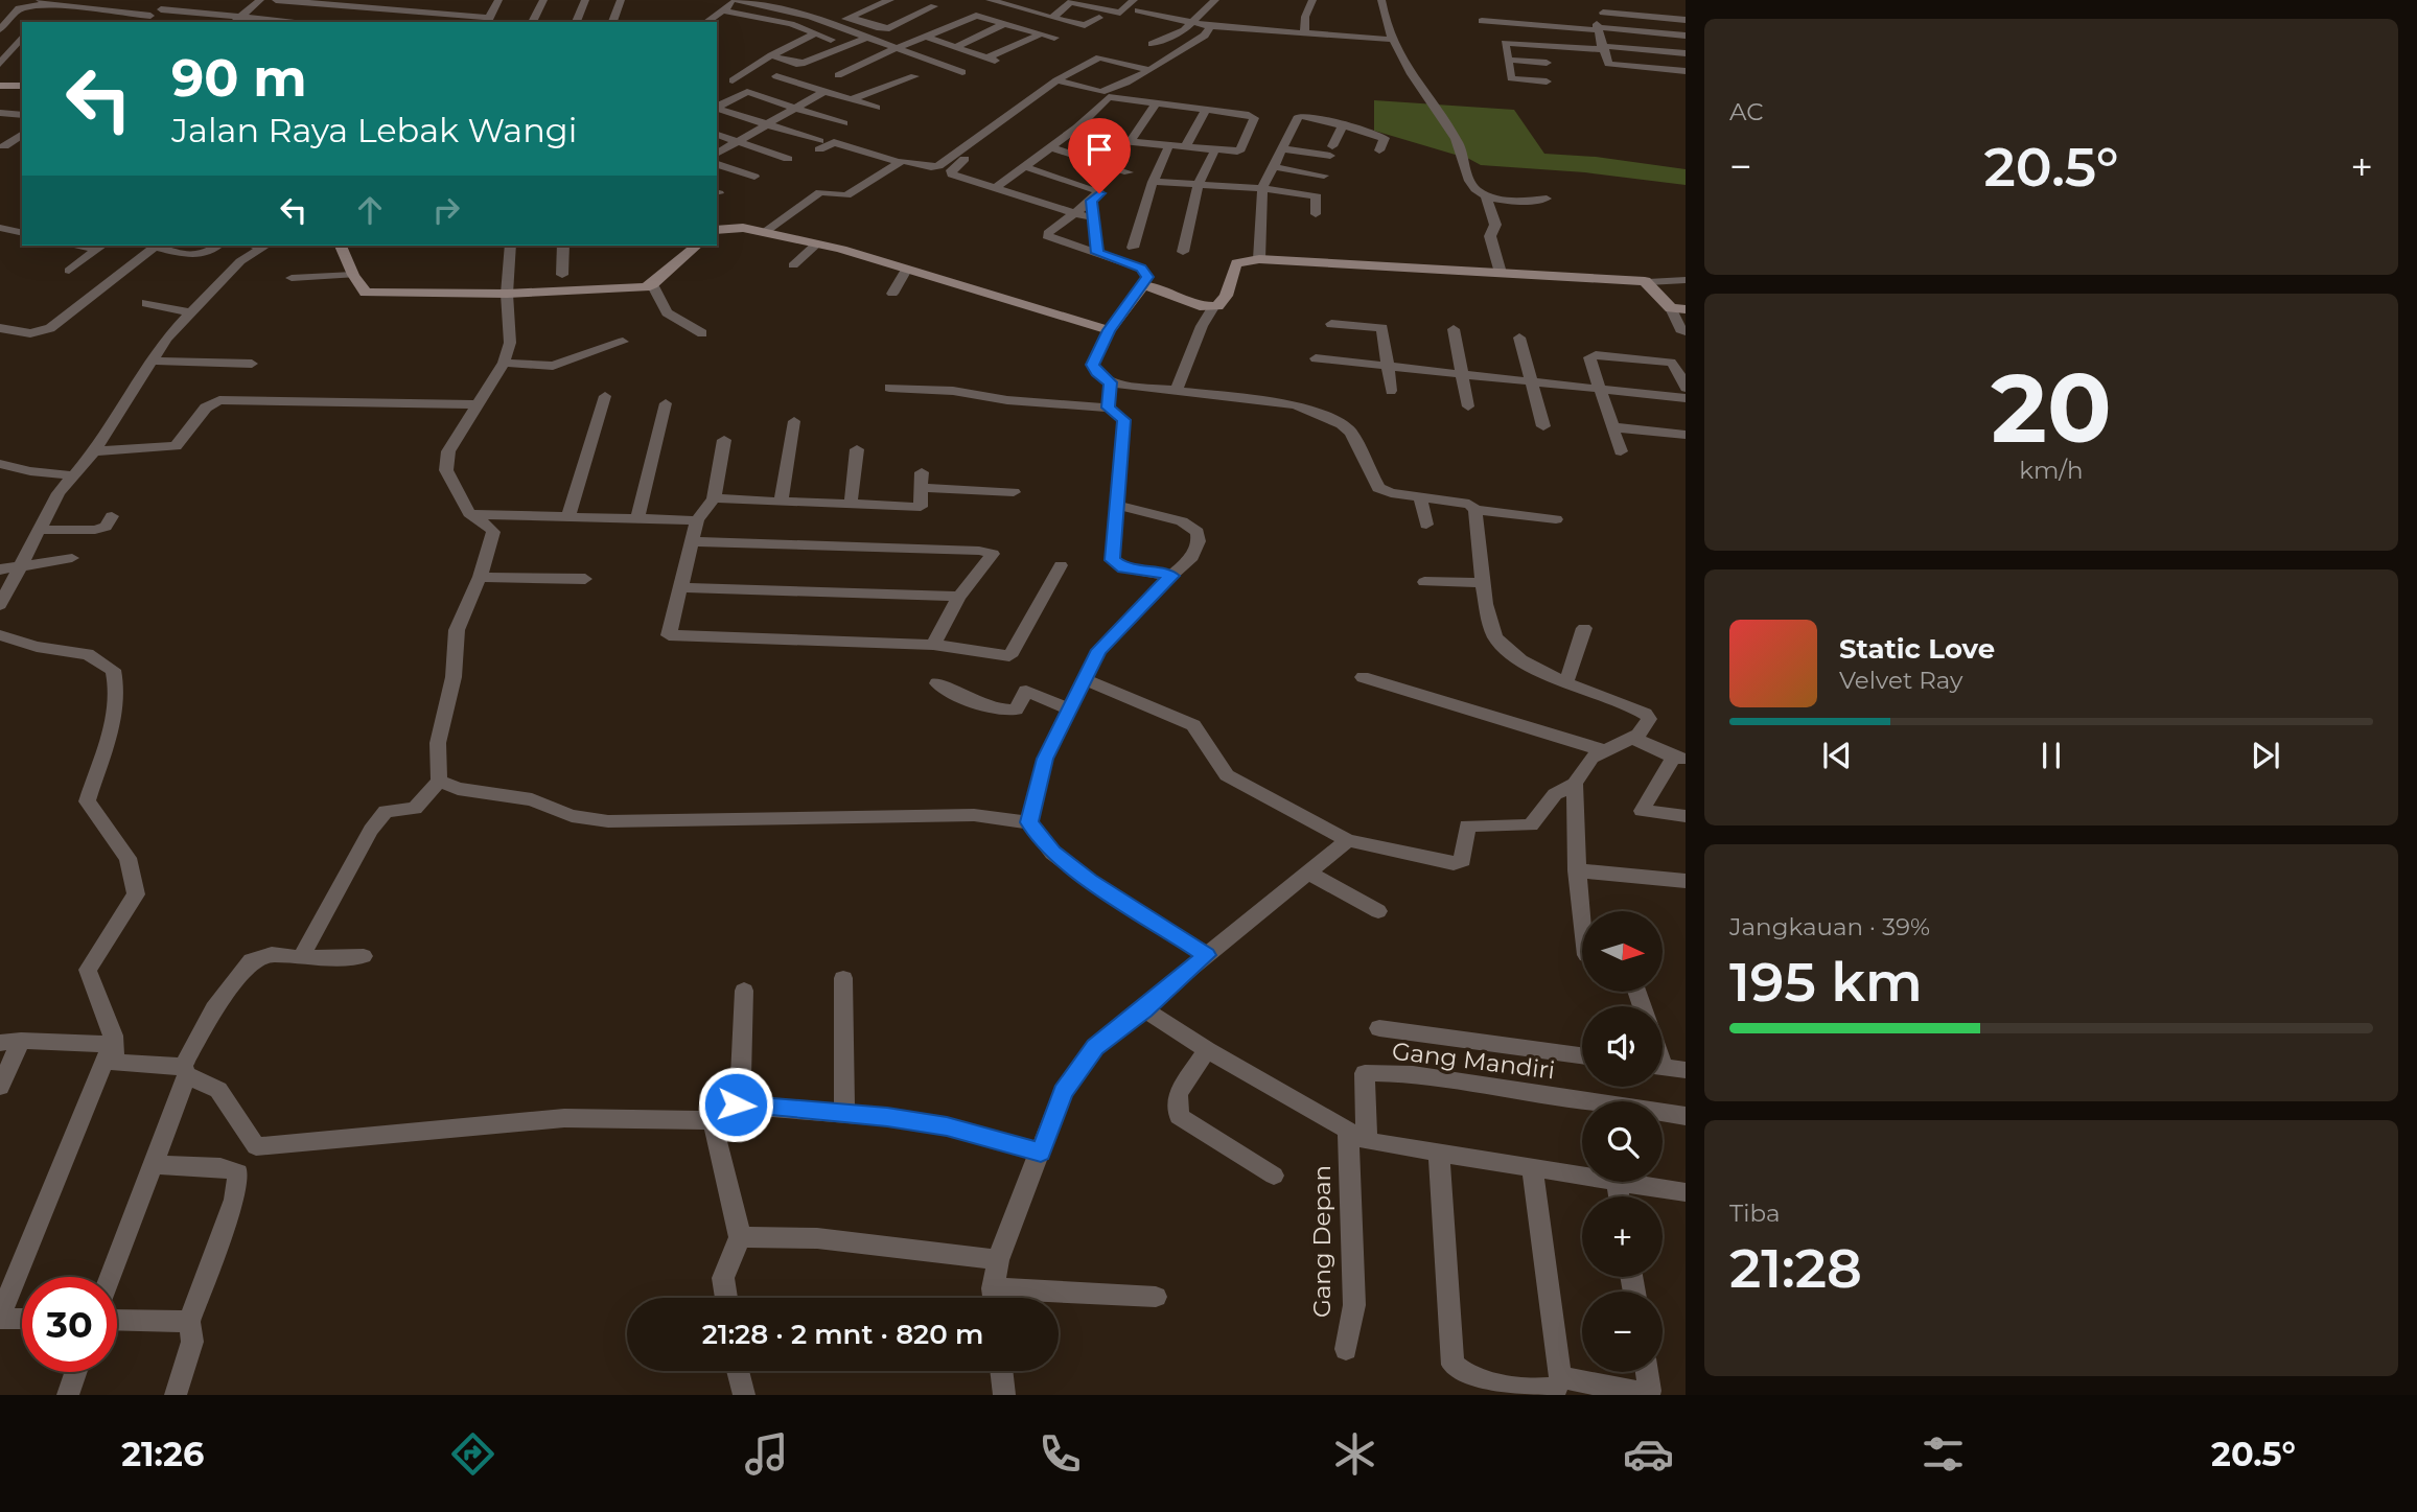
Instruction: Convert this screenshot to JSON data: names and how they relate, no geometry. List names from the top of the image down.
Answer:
{
  "streets": {
    "street": ["Gang Mandiri", "Gang Depan"]
  },
  "crossings": [
    ["Gang Mandiri", "Gang Depan"]
  ],
  "north": "right",
  "page": {
    "tile": [
      "AC",
      ["20", "km/h"],
      ["Jangkauan · 39%", "195 km"],
      ["Tiba", "21:28"]
    ],
    "turn": ["90 m", "Jalan Raya Lebak Wangi"],
    "heat": ["−", "20.5°", "+"],
    "song": ["Static Love", "Velvet Ray"],
    "map_buttons": ["+", "−"],
    "limit": "30",
    "trip": "21:28 · 2 mnt · 820 m",
    "tabs": ["21:26", "20.5°"]
  }
}
